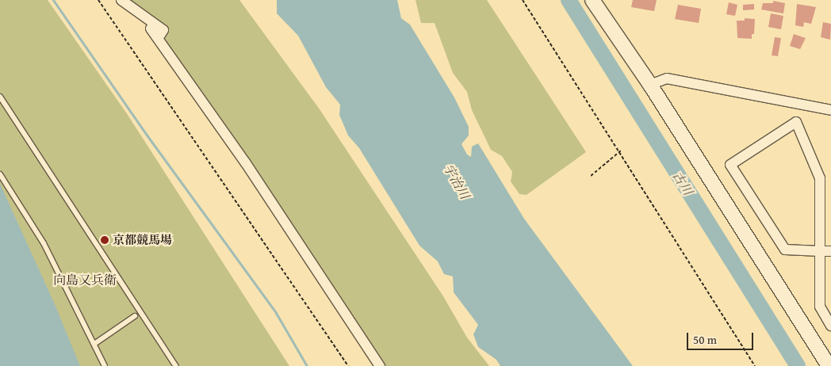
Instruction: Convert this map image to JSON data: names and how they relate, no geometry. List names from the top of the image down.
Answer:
{
  "districts": ["向島又兵衛"],
  "water": ["宇治川", "古川"],
  "places": ["京都競馬場"],
  "scale_bar": "50 m"
}
